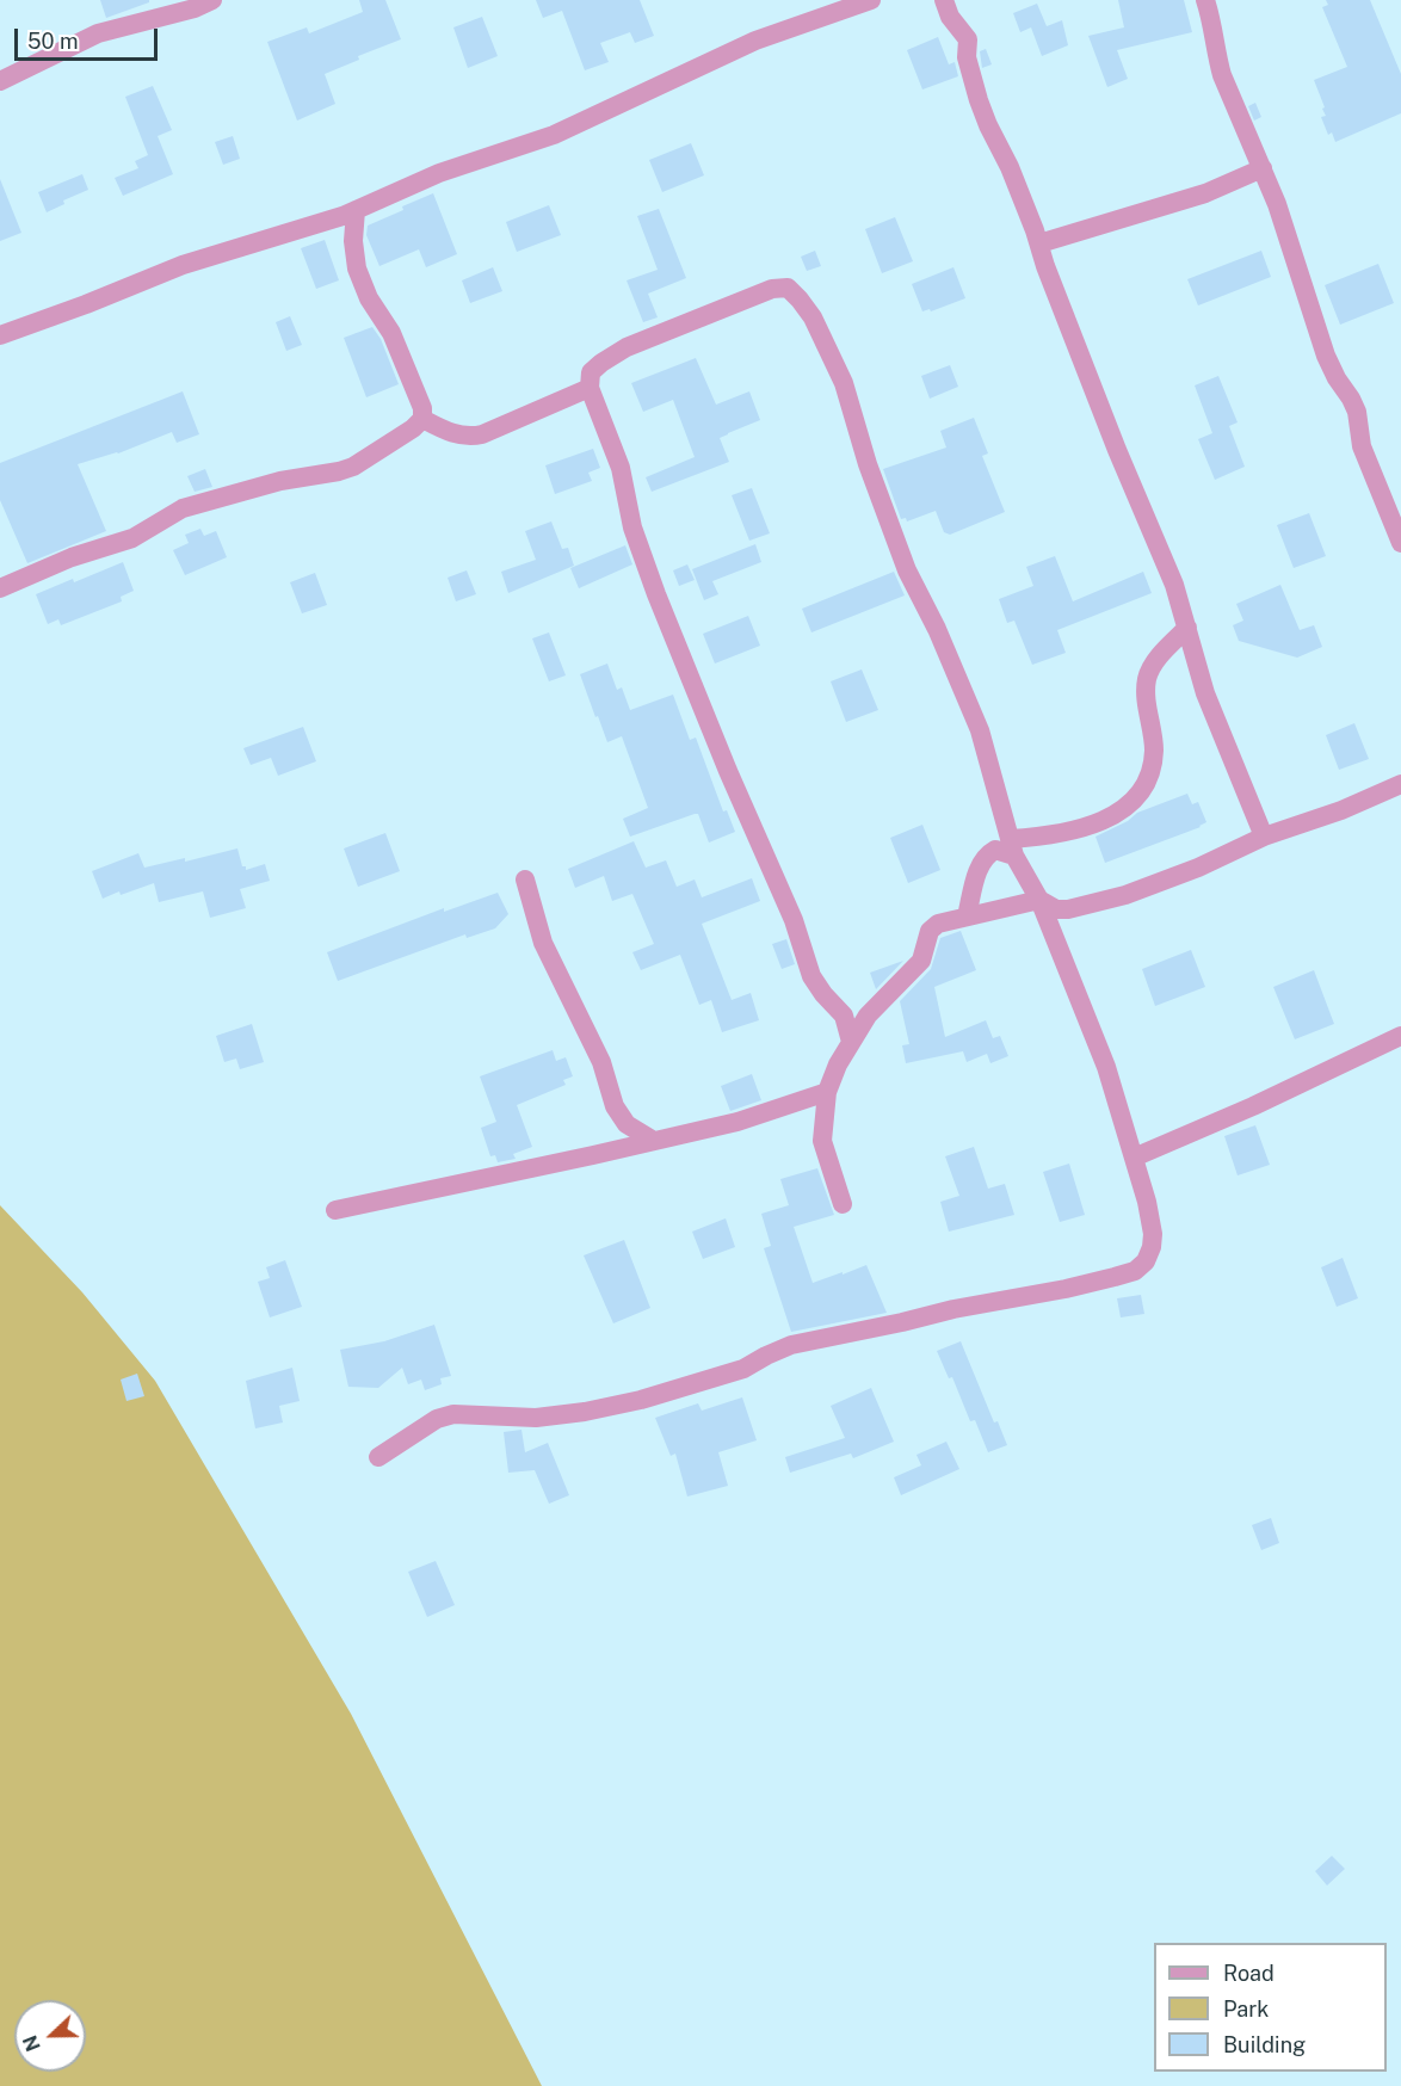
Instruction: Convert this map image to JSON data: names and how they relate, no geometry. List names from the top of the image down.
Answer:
{
  "legend": ["Road", "Park", "Building"],
  "scale_bar": "50 m",
  "north": "left"
}
